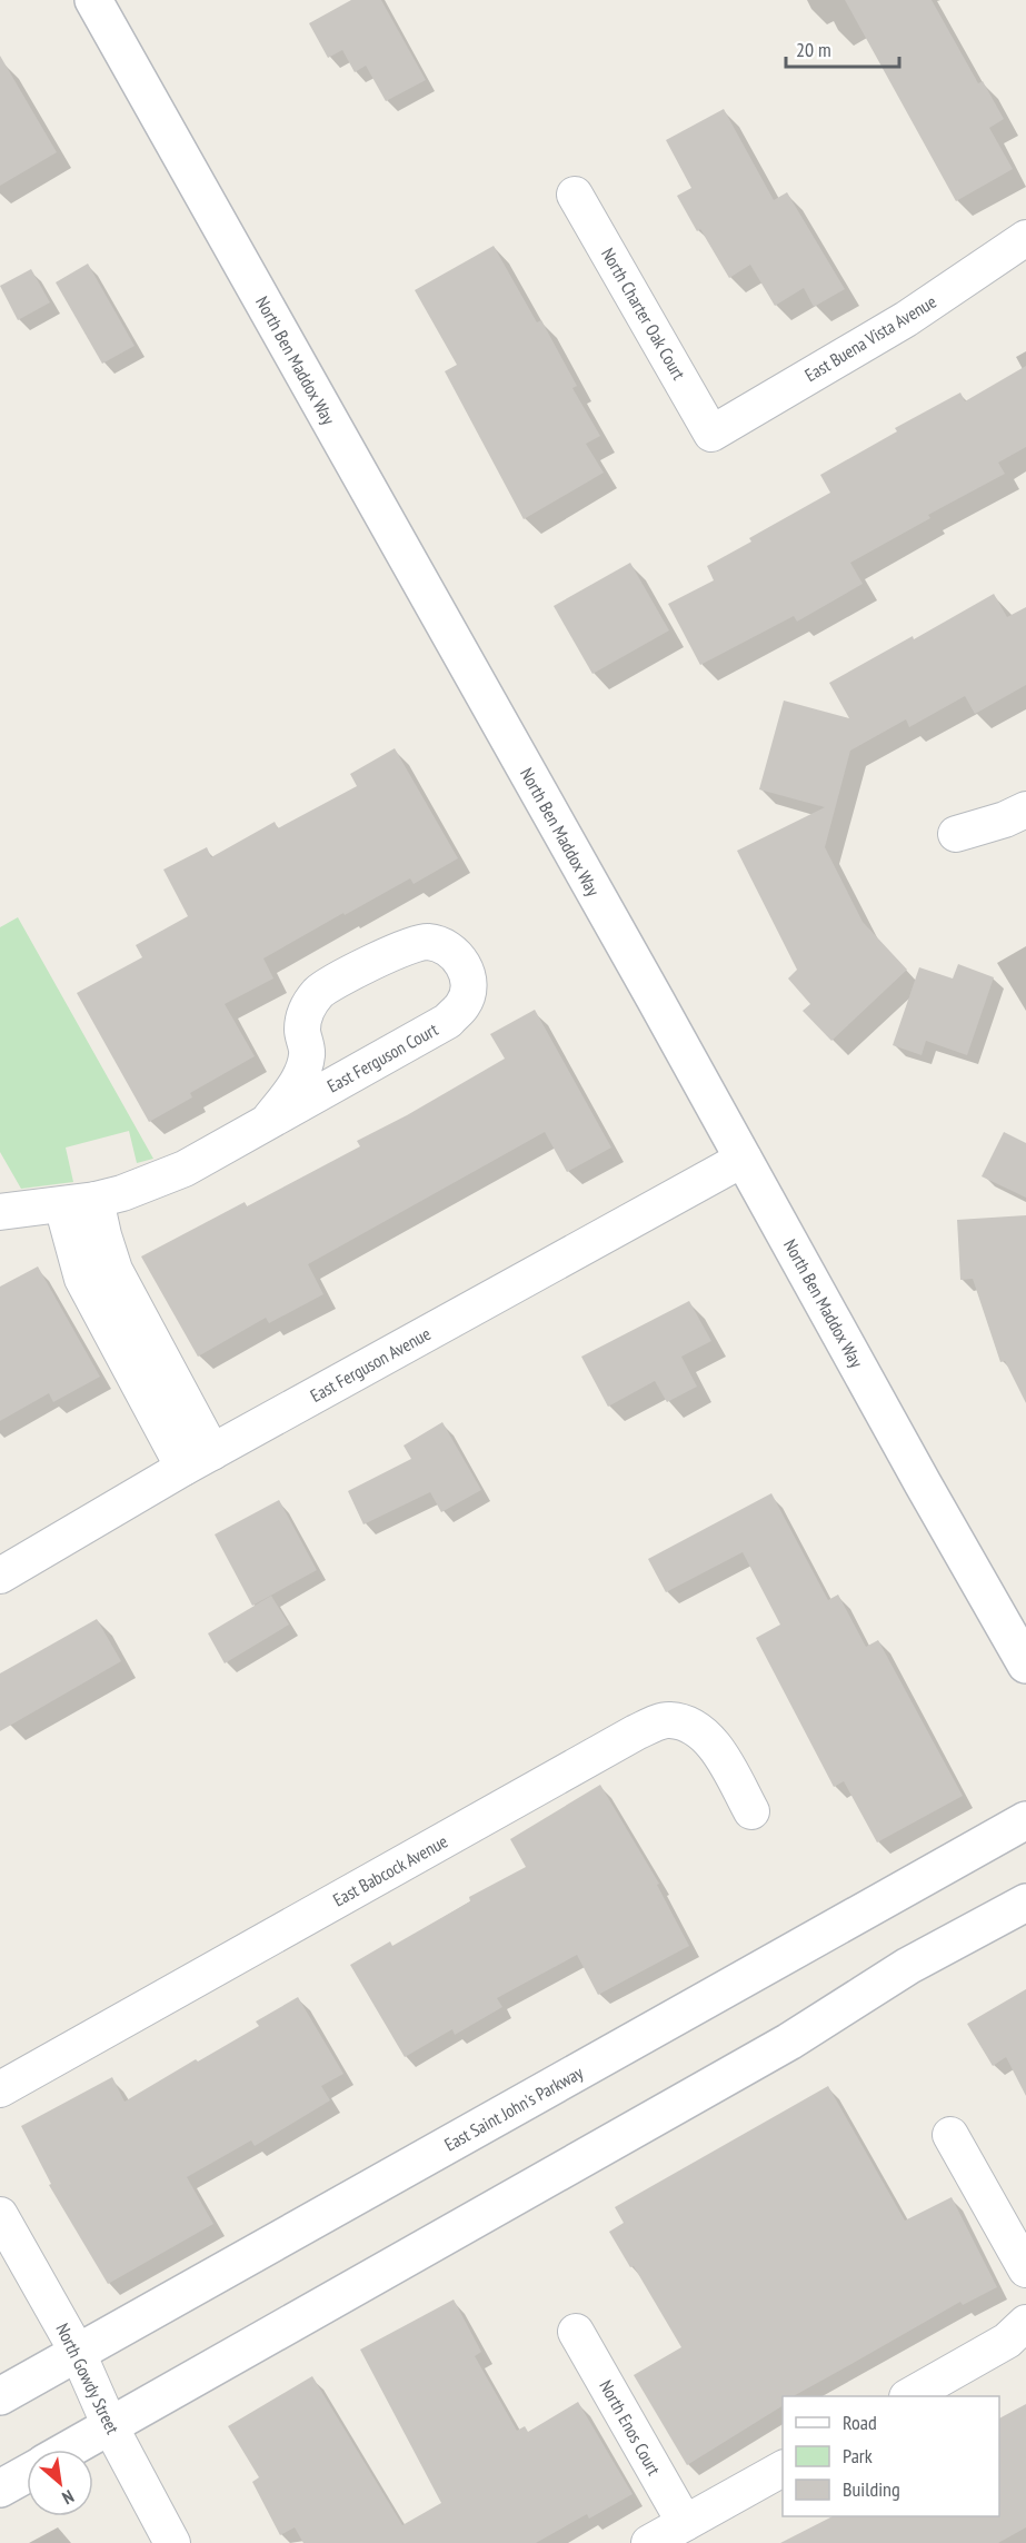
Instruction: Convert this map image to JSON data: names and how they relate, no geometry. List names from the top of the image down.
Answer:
{
  "streets": {
    "main road": ["North Ben Maddox Way", "East Saint John's Parkway"],
    "street": [
      "North Charter Oak Court",
      "East Buena Vista Avenue",
      "East Ferguson Court",
      "East Ferguson Avenue",
      "East Babcock Avenue",
      "North Gowdy Street",
      "North Enos Court"
    ]
  },
  "crossings": [
    ["North Charter Oak Court", "East Buena Vista Avenue"],
    ["North Ben Maddox Way", "East Ferguson Avenue"],
    ["East Saint John's Parkway", "North Gowdy Street"]
  ],
  "legend": ["Road", "Park", "Building"],
  "scale_bar": "20 m",
  "north": "bottom right"
}
